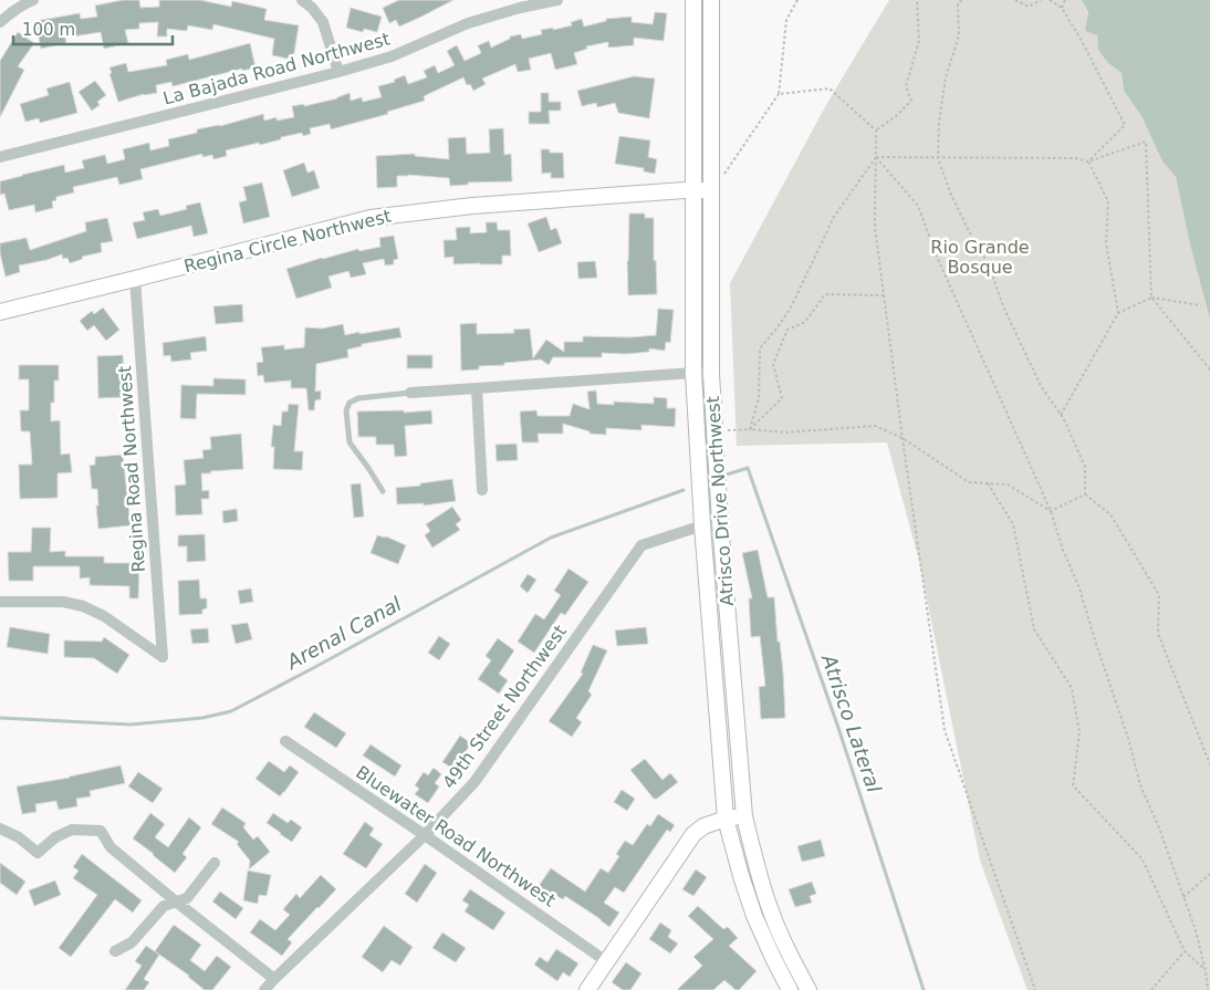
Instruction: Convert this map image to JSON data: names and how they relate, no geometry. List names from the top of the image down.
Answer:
{
  "streets": {
    "main road": ["Regina Circle Northwest", "Atrisco Drive Northwest"],
    "street": [
      "La Bajada Road Northwest",
      "Regina Road Northwest",
      "49th Street Northwest",
      "Bluewater Road Northwest"
    ]
  },
  "crossings": [
    ["Regina Circle Northwest", "Regina Road Northwest"],
    ["Regina Circle Northwest", "Atrisco Drive Northwest"],
    ["Atrisco Drive Northwest", "49th Street Northwest"],
    ["49th Street Northwest", "Bluewater Road Northwest"]
  ],
  "water": ["Arenal Canal", "Atrisco Lateral"],
  "parks": ["Rio Grande Bosque"],
  "scale_bar": "100 m"
}
